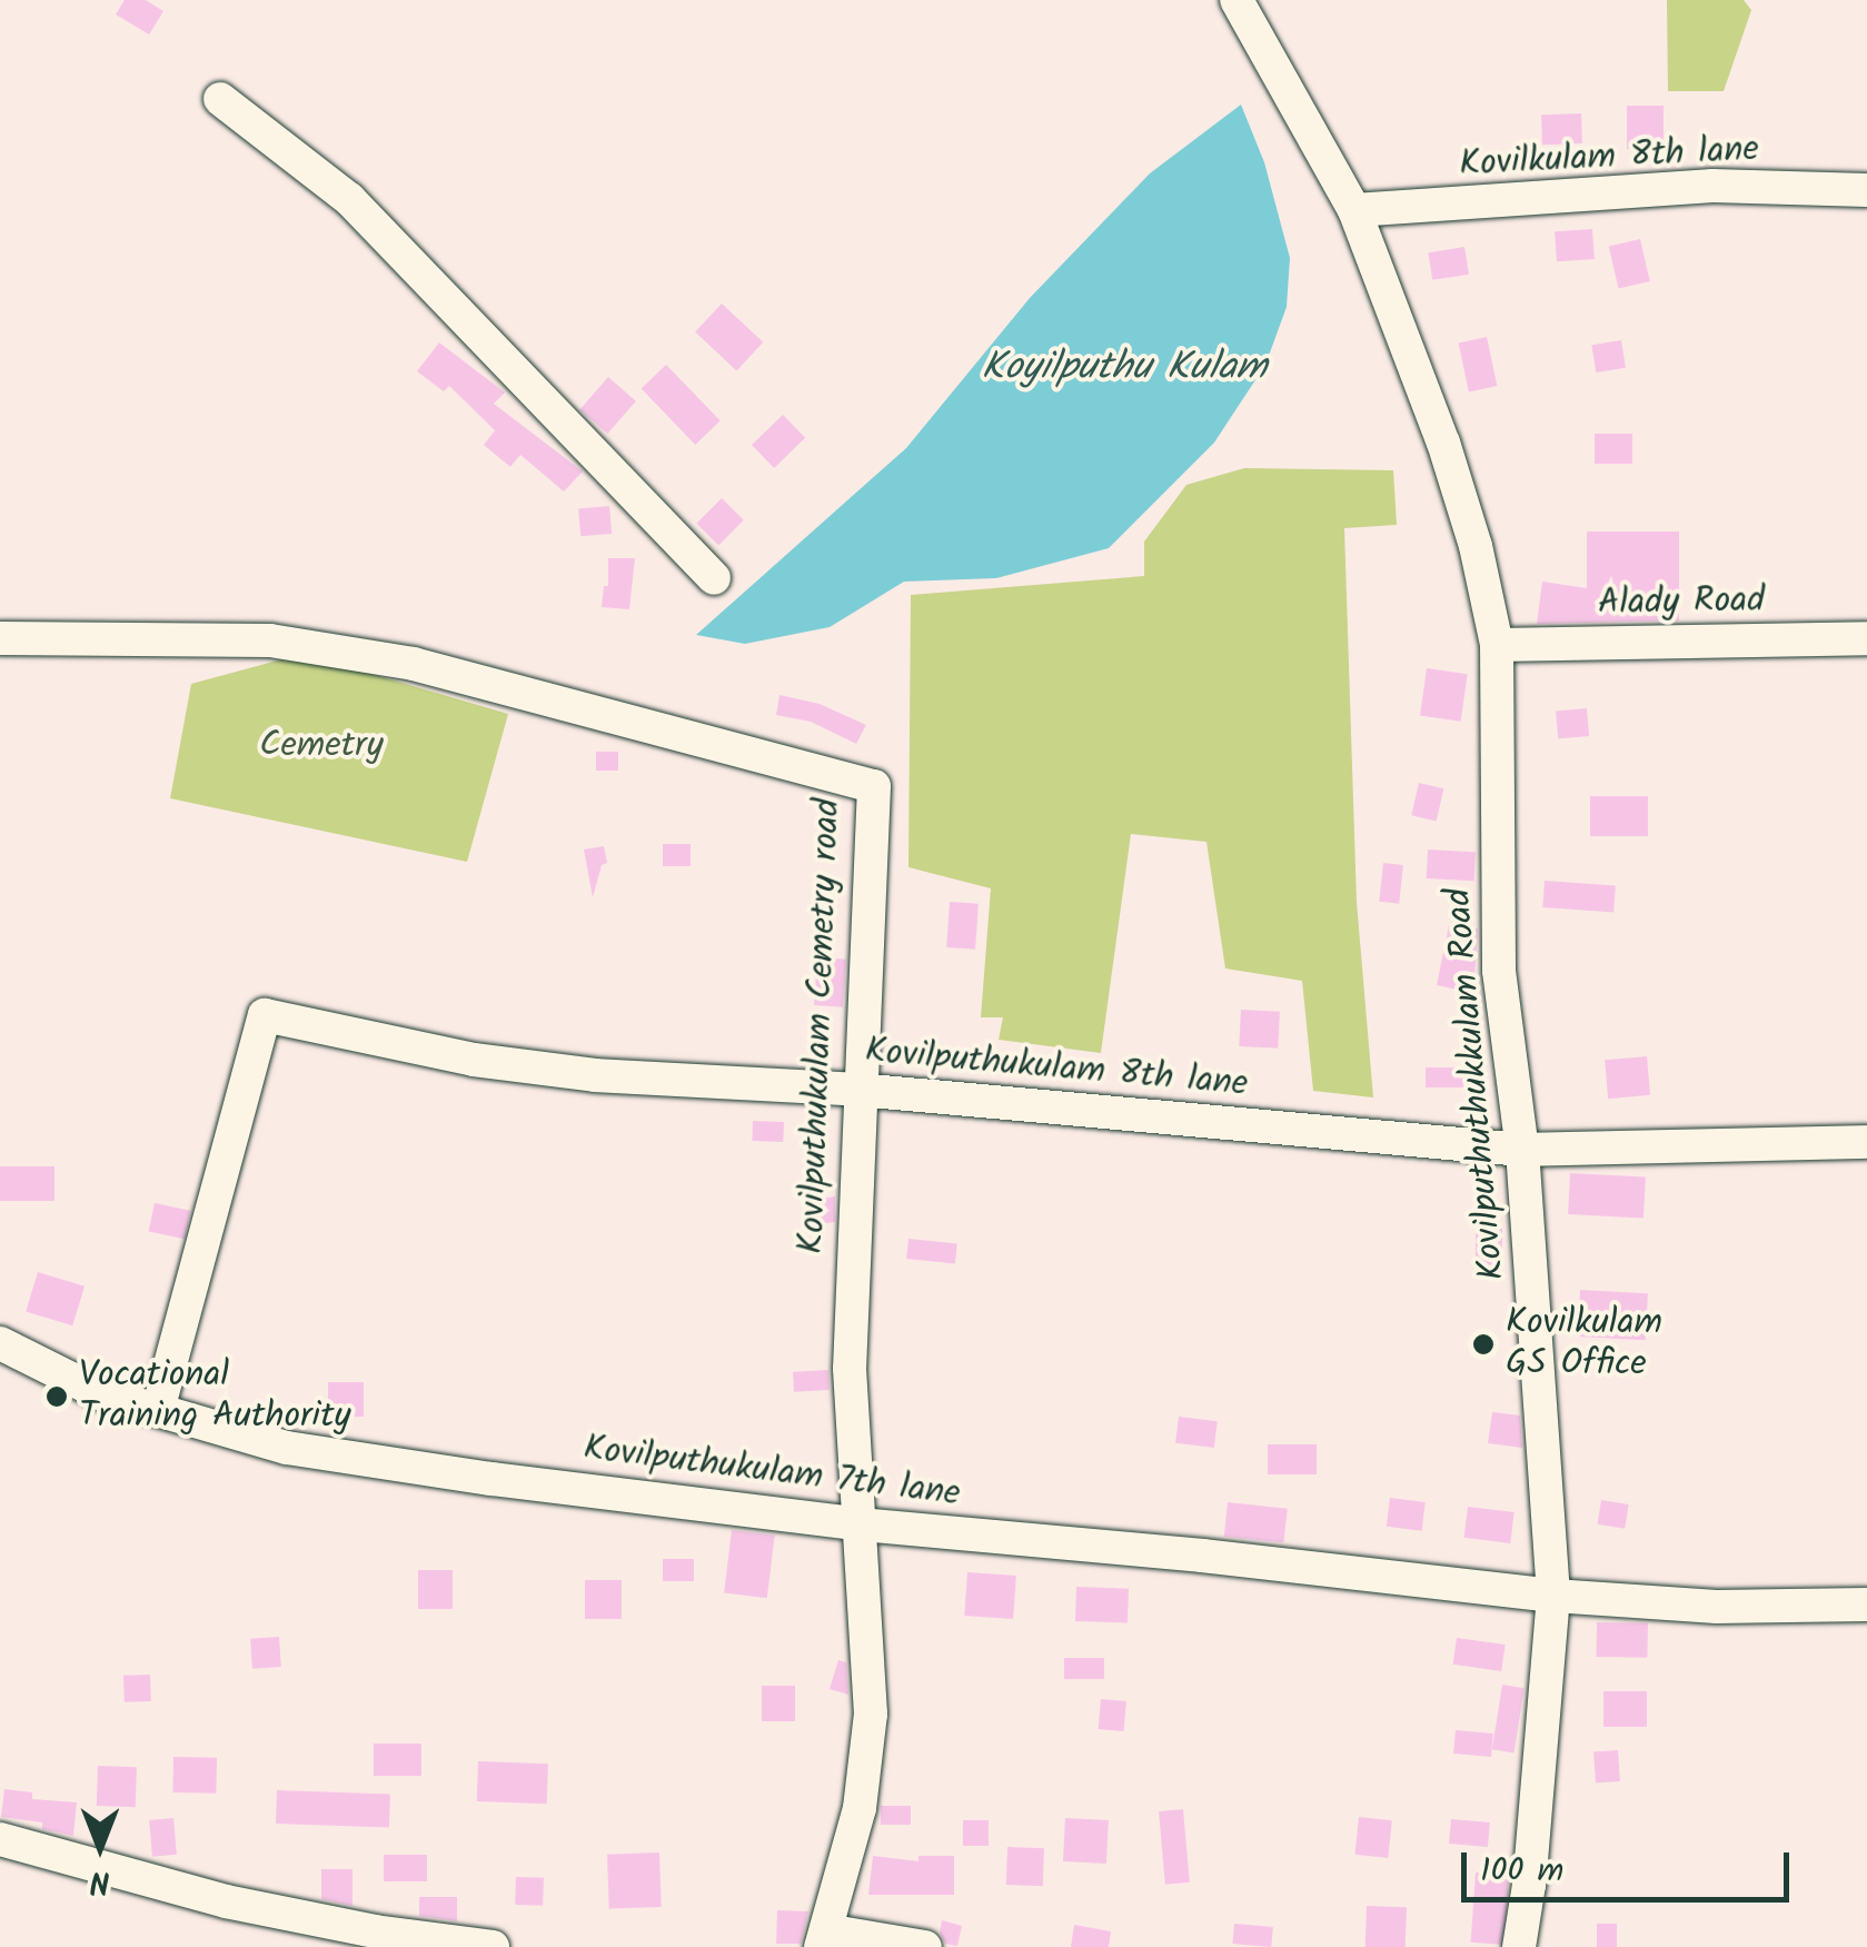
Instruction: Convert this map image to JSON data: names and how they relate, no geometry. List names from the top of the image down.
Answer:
{
  "streets": {
    "street": [
      "Kovilkulam 8th lane",
      "Alady Road",
      "Kovilputhukulam Cemetry road",
      "Kovilputhukulam 8th lane",
      "Kovilputhuthukkulam Road",
      "Kovilputhukulam 7th lane"
    ]
  },
  "crossings": [
    ["Kovilkulam 8th lane", "Kovilputhuthukkulam Road"],
    ["Alady Road", "Kovilputhuthukkulam Road"],
    ["Kovilputhukulam Cemetry road", "Kovilputhukulam 8th lane"],
    ["Kovilputhukulam Cemetry road", "Kovilputhukulam 7th lane"],
    ["Kovilputhukulam 8th lane", "Kovilputhuthukkulam Road"],
    ["Kovilputhukulam 8th lane", "Kovilputhukulam 7th lane"],
    ["Kovilputhuthukkulam Road", "Kovilputhukulam 7th lane"]
  ],
  "water": ["Koyilputhu Kulam"],
  "parks": ["Cemetry"],
  "places": ["Kovilkulam GS Office", "Vocational Training Authority"],
  "scale_bar": "100 m",
  "north": "bottom"
}
